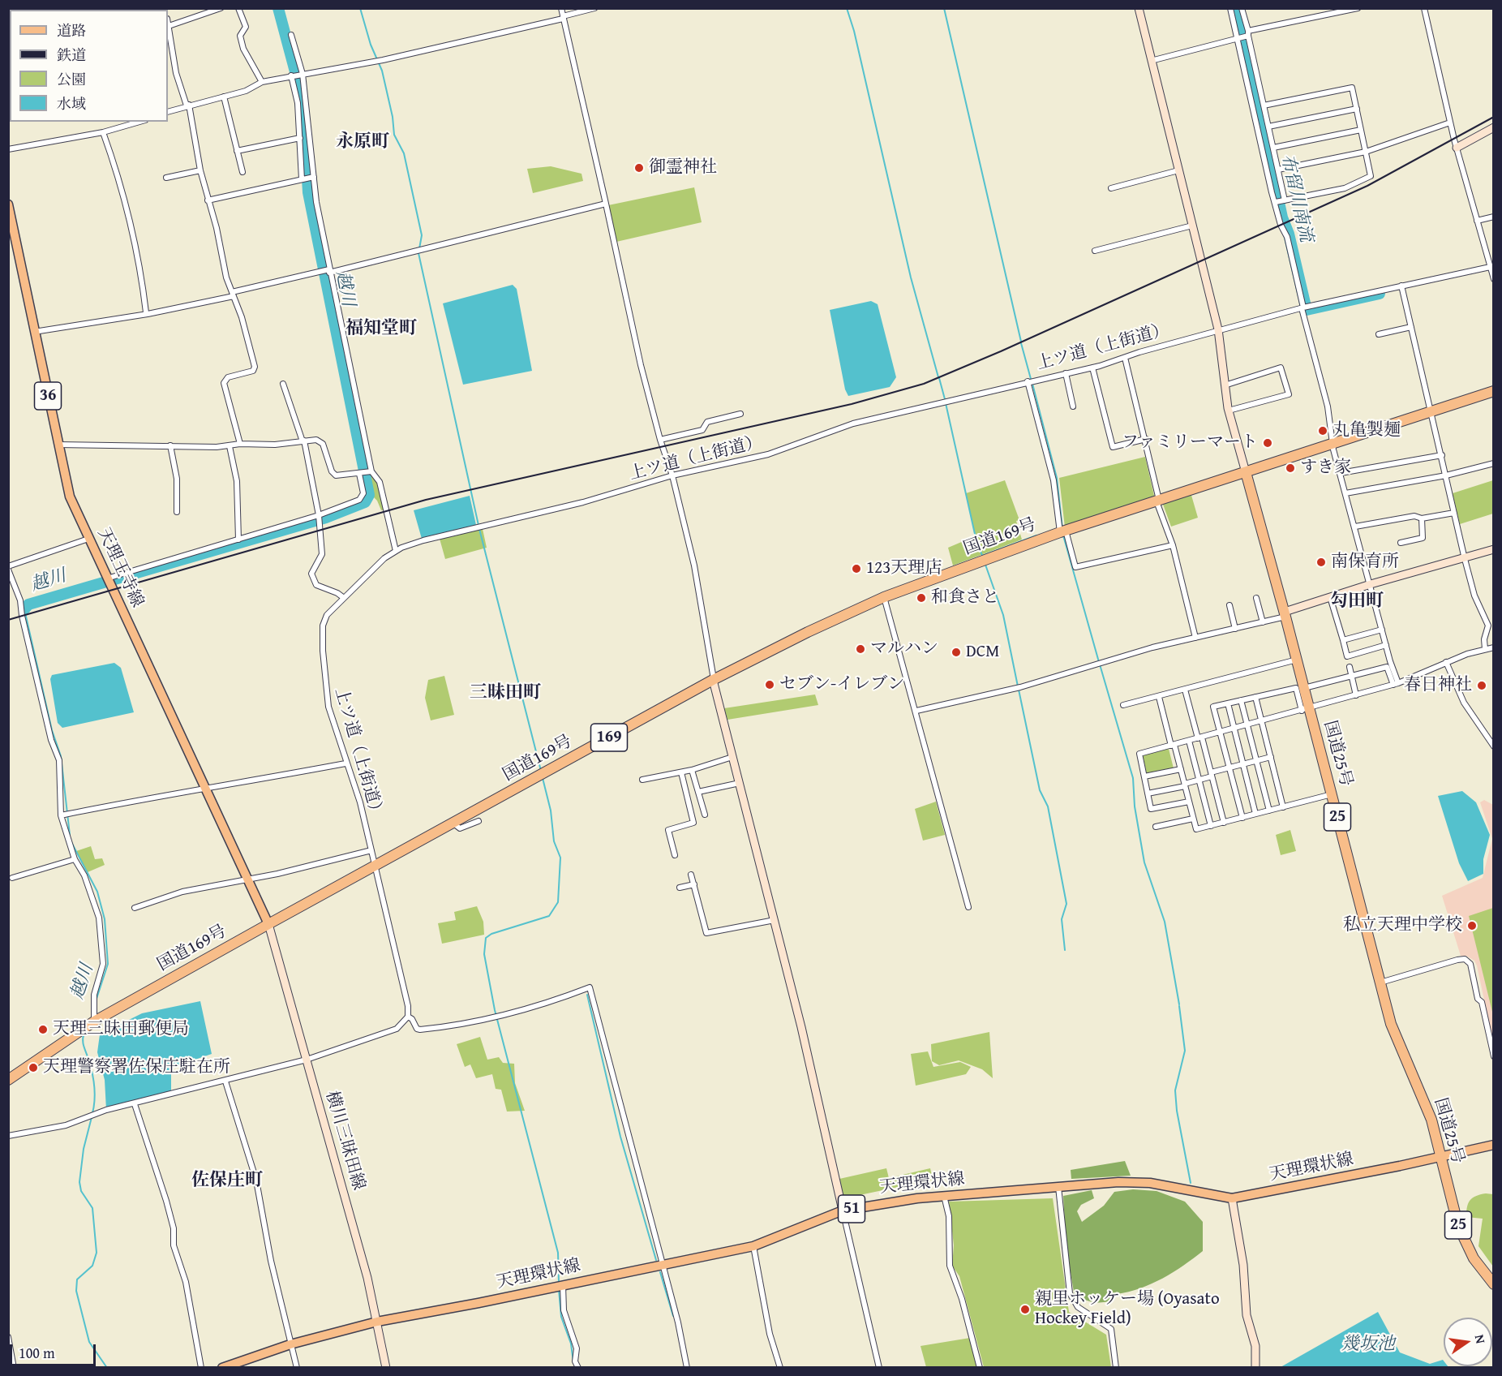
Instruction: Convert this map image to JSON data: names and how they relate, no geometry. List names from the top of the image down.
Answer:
{
  "streets": {
    "highway": [
      "国道169号",
      "169",
      "国道25号",
      "25"
    ],
    "main road": [
      "36",
      "天理王寺線",
      "天理環状線",
      "51"
    ],
    "street": ["上ツ道（上街道）", "横川三昧田線"]
  },
  "crossings": [
    ["上ツ道（上街道）", "国道169号"],
    ["国道169号", "天理王寺線"],
    ["国道169号", "国道25号"],
    ["国道169号", "横川三昧田線"],
    ["天理王寺線", "横川三昧田線"],
    ["国道25号", "天理環状線"],
    ["横川三昧田線", "天理環状線"]
  ],
  "districts": [
    "永原町",
    "福知堂町",
    "勾田町",
    "三昧田町",
    "佐保庄町"
  ],
  "water": ["布留川南流", "越川", "幾坂池"],
  "places": [
    "御霊神社",
    "丸亀製麺",
    "ファミリーマート",
    "すき家",
    "南保育所",
    "123天理店",
    "和食さと",
    "マルハン",
    "DCM",
    "セブン-イレブン",
    "春日神社",
    "私立天理中学校",
    "天理三昧田郵便局",
    "天理警察署佐保庄駐在所",
    "親里ホッケー場 (Oyasato Hockey Field)"
  ],
  "legend": [
    "道路",
    "鉄道",
    "公園",
    "水域"
  ],
  "scale_bar": "100 m",
  "north": "right"
}
